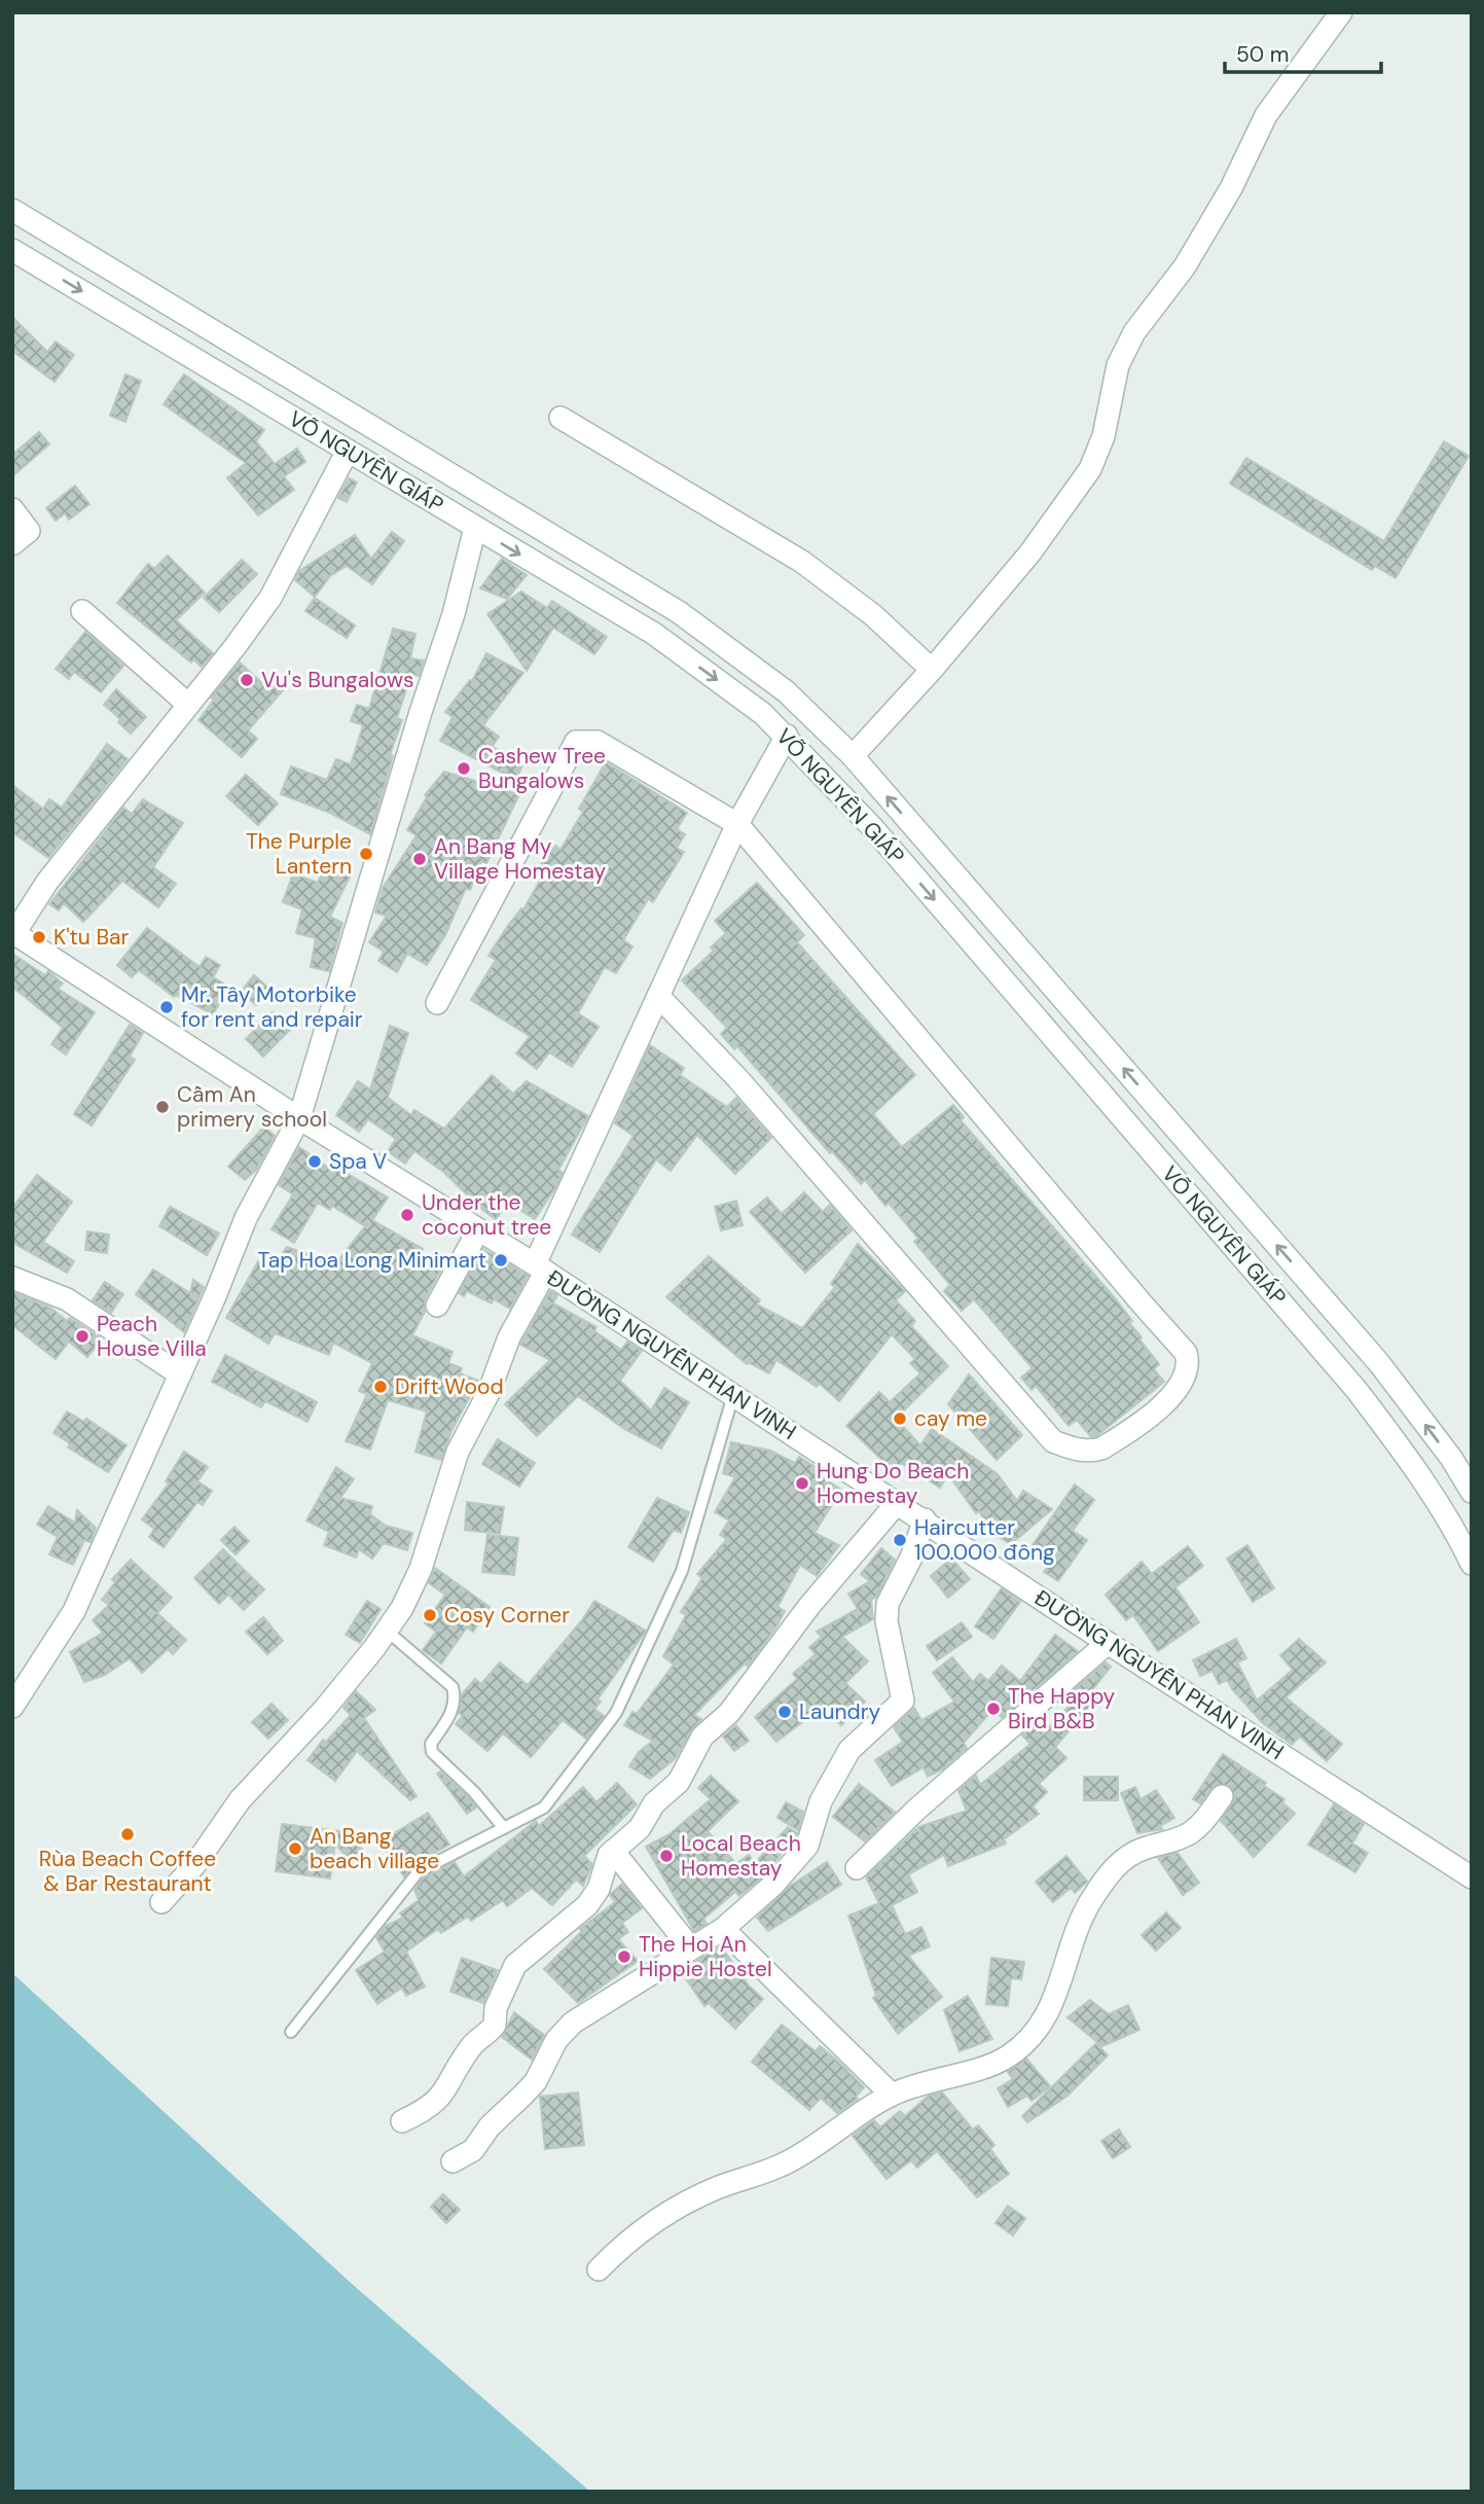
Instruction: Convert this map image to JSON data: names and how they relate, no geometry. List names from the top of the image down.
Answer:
{
  "streets": {
    "street": ["VÕ NGUYÊN GIÁP", "ĐƯỜNG NGUYỄN PHAN VINH"]
  },
  "places": [
    "Vu's Bungalows",
    "Cashew Tree Bungalows",
    "The Purple Lantern",
    "An Bang My Village Homestay",
    "K'tu Bar",
    "Mr. Tây Motorbike for rent and repair",
    "Cầm An primery school",
    "Spa V",
    "Under the coconut tree",
    "Tap Hoa Long Minimart",
    "Peach House Villa",
    "Drift Wood",
    "cay me",
    "Hung Do Beach Homestay",
    "Haircutter 100.000 đông",
    "Cosy Corner",
    "The Happy Bird B&B",
    "Laundry",
    "Rùa Beach Coffee & Bar Restaurant",
    "An Bang beach village",
    "Local Beach Homestay",
    "The Hoi An Hippie Hostel"
  ],
  "scale_bar": "50 m"
}
